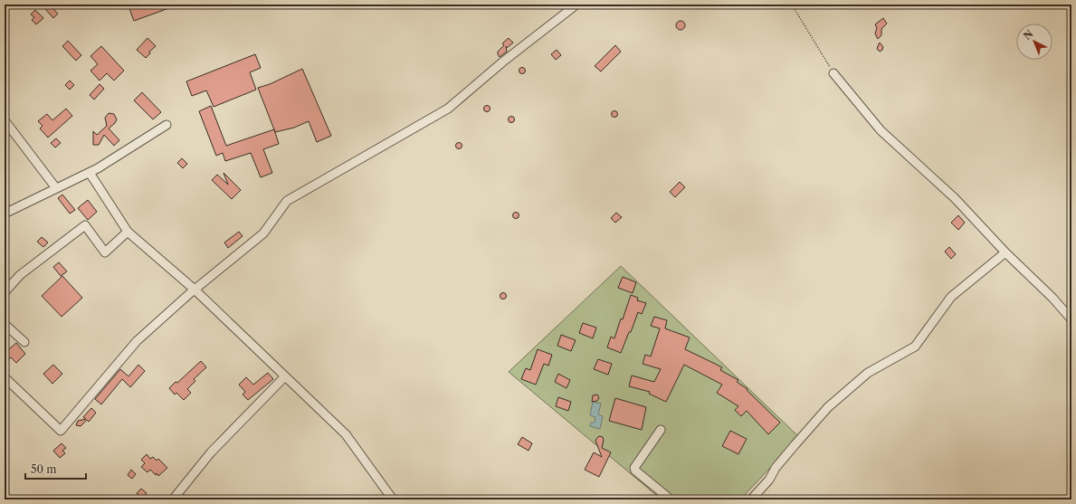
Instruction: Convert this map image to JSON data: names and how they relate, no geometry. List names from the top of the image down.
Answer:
{
  "scale_bar": "50 m",
  "north": "top left"
}
